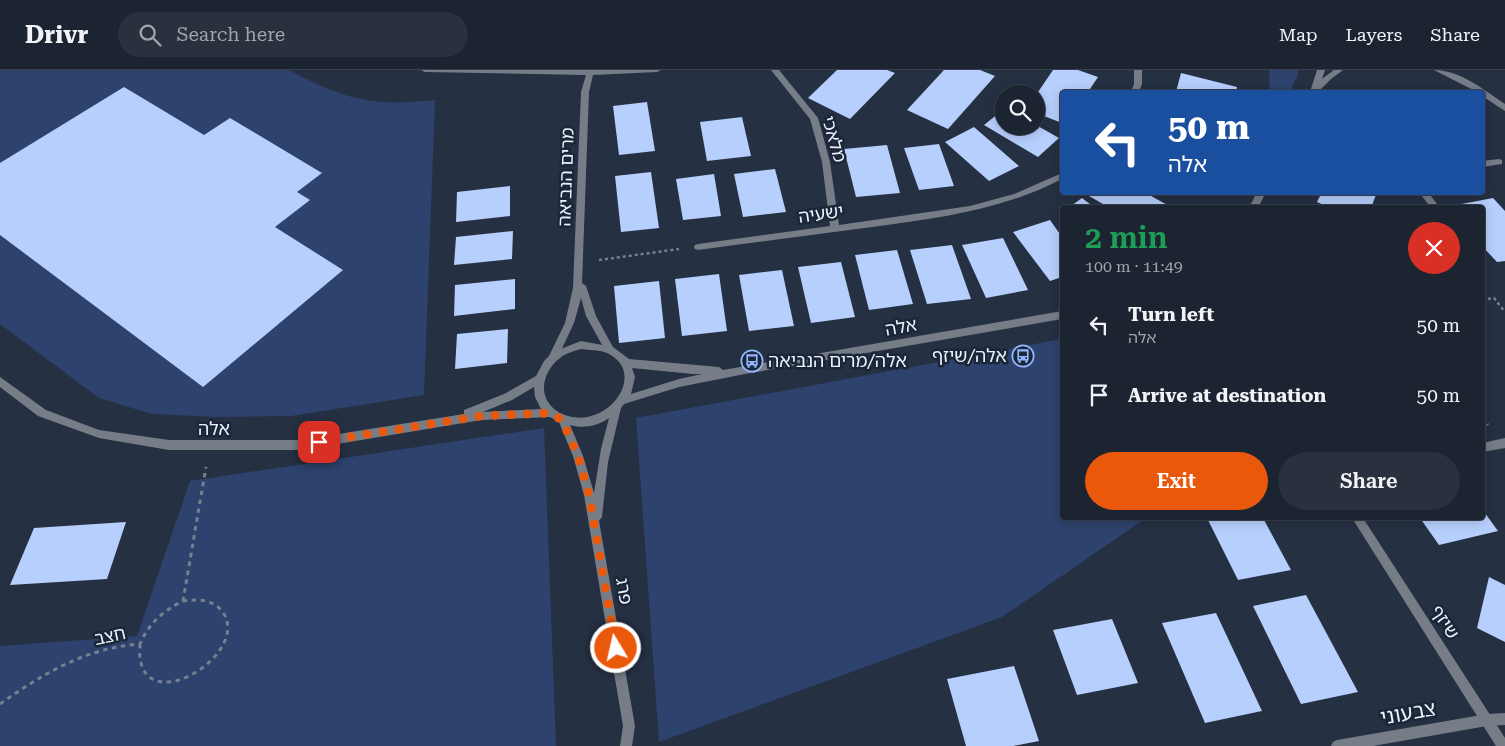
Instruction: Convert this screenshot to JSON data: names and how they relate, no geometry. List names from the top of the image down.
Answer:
{
  "streets": {
    "street": [
      "מלאכי",
      "מרים הנביאה",
      "ישעיה",
      "אלה",
      "פרג",
      "שיזף",
      "צבעוני"
    ],
    "path": ["חצב"]
  },
  "crossings": [
    ["מלאכי", "ישעיה"],
    ["מרים הנביאה", "אלה"],
    ["מרים הנביאה", "פרג"],
    ["אלה", "פרג"],
    ["שיזף", "צבעוני"]
  ],
  "places": {
    "bus stop": ["אלה/שיזף", "אלה/מרים הנביאה"]
  },
  "page": {
    "header": "Drivr",
    "search": "Search here",
    "nav": ["Map", "Layers", "Share"],
    "turn": ["50 m", "אלה"],
    "heading": ["2 min", "100 m · 11:49"],
    "list": [
      {
        "name": "Turn left",
        "note": "אלה",
        "value": "50 m"
      },
      {
        "name": "Arrive at destination",
        "value": "50 m"
      }
    ],
    "buttons": ["Exit", "Share"]
  }
}
